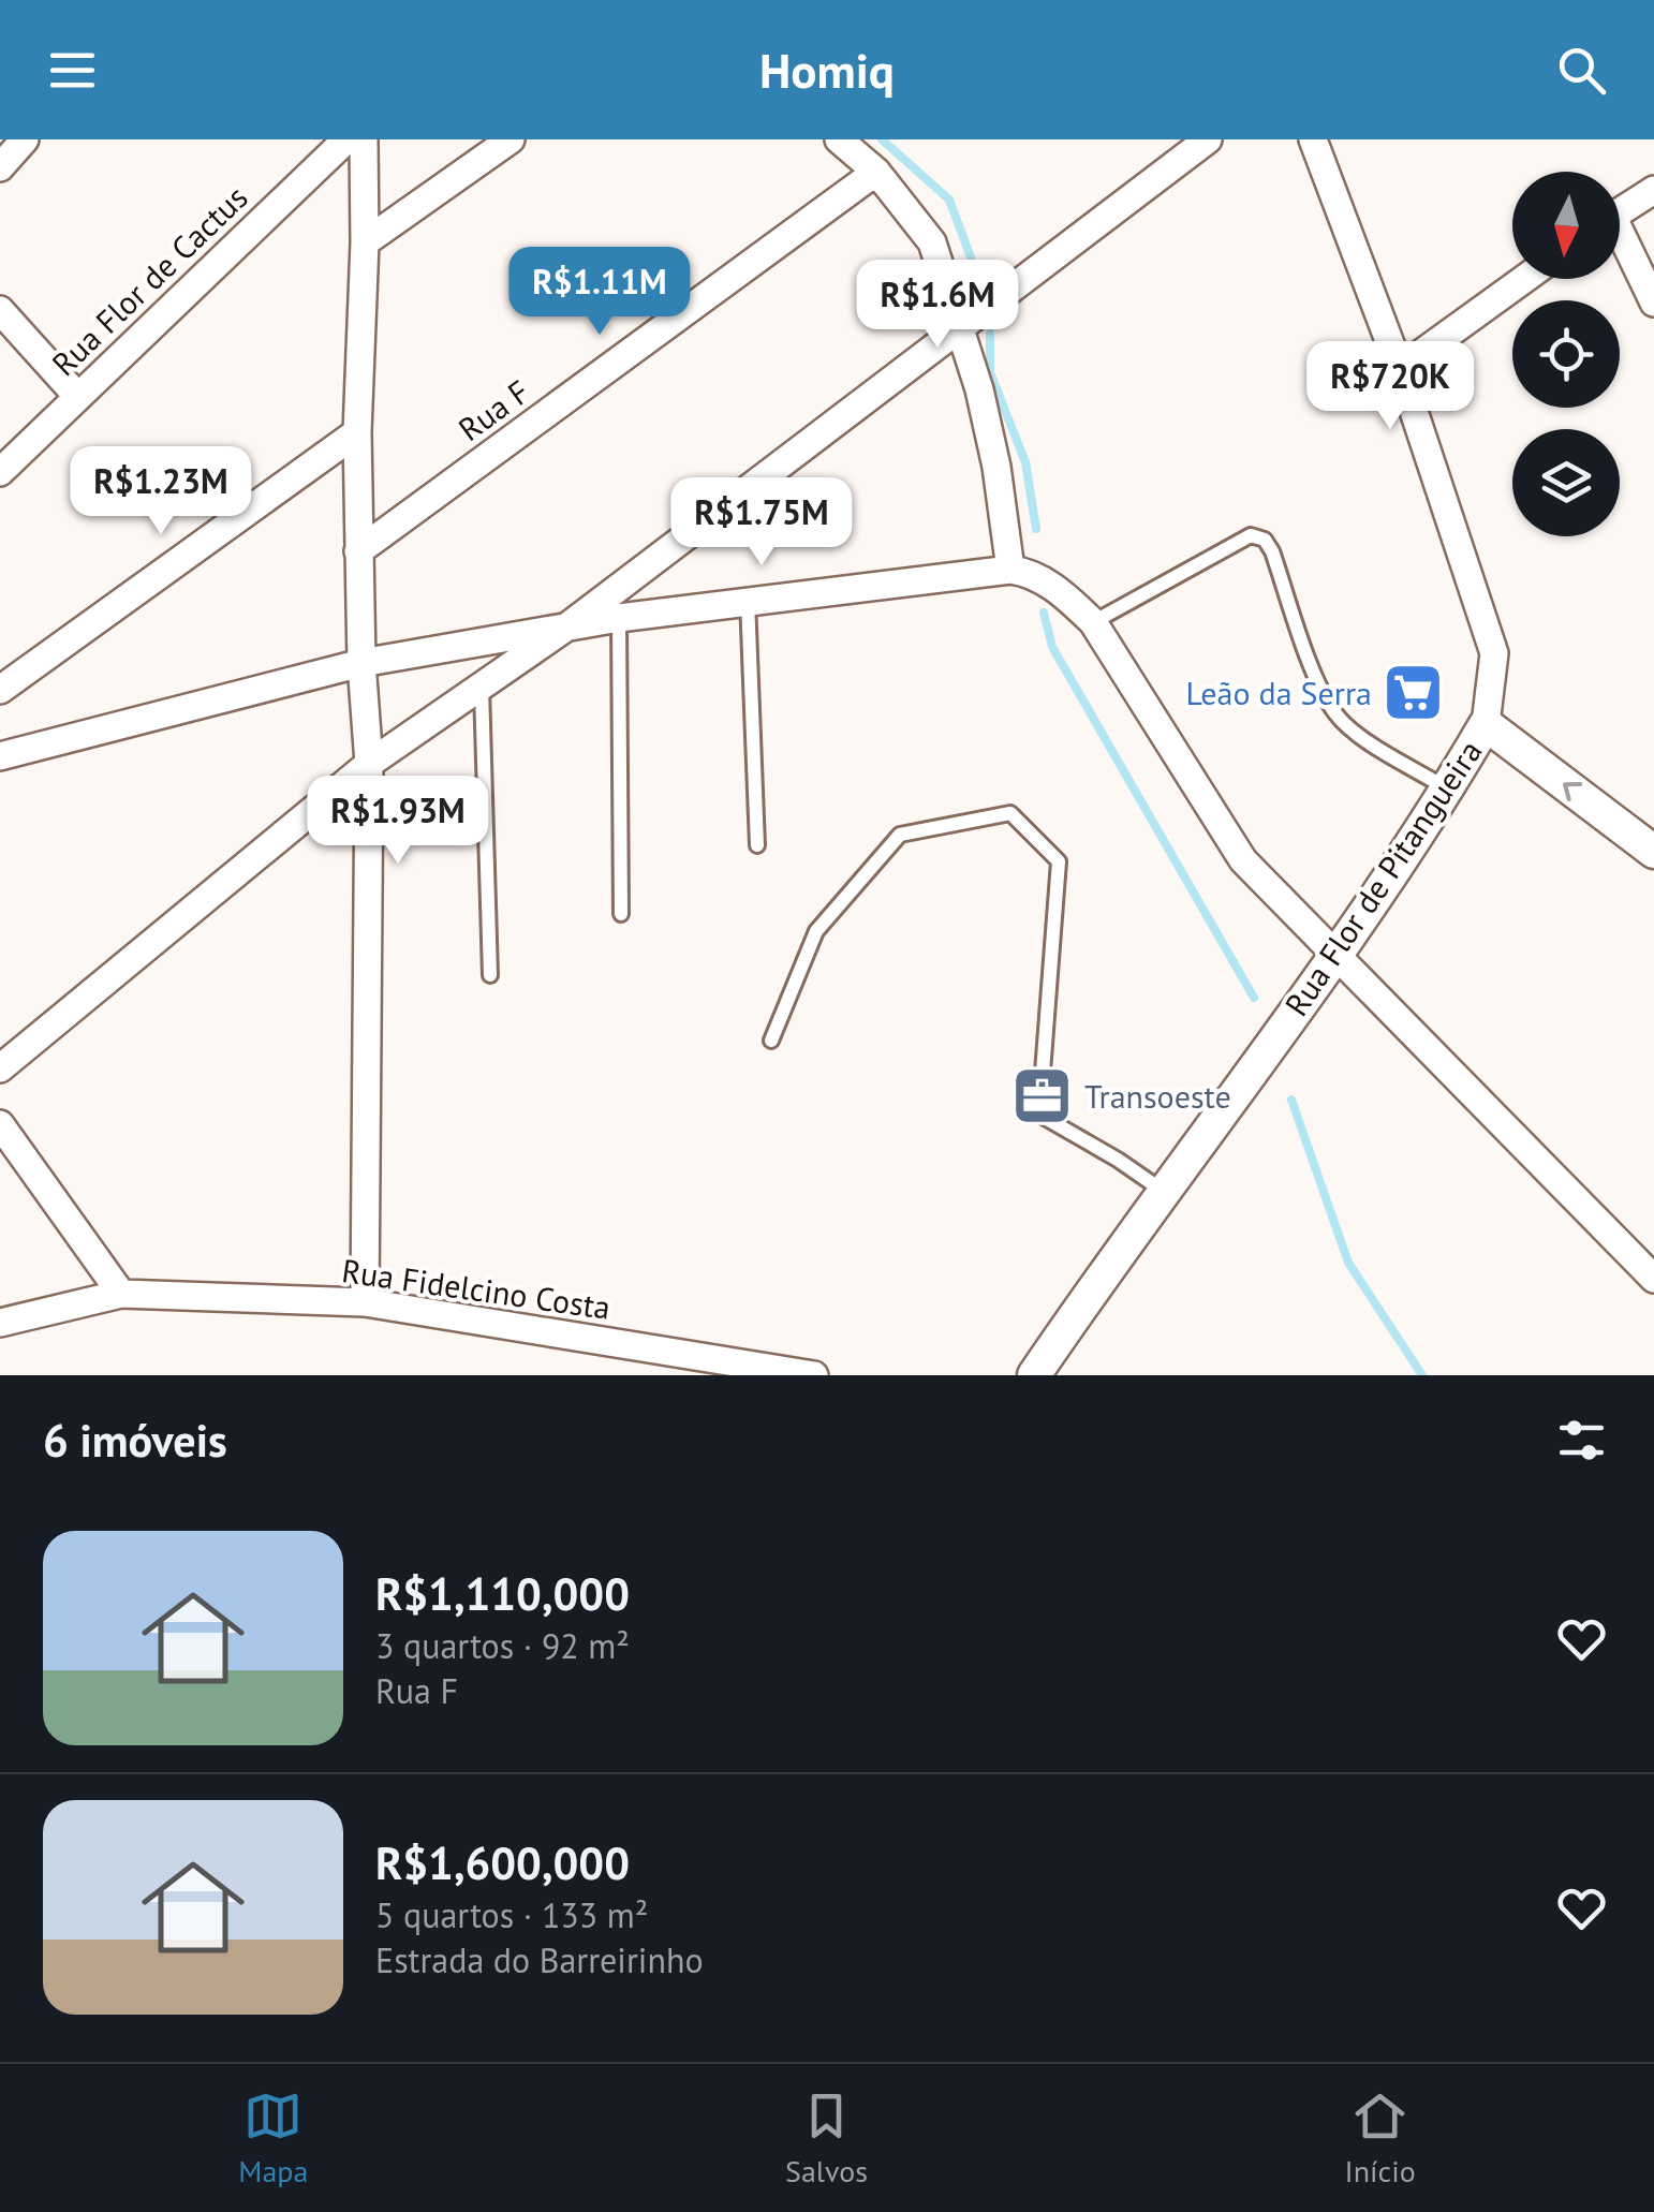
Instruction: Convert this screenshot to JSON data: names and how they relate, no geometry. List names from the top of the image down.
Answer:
{
  "streets": {
    "street": [
      "Rua Flor de Cactus",
      "Rua F",
      "Rua Flor de Pitangueira",
      "Rua Fidelcino Costa"
    ]
  },
  "places": {
    "supermarket": ["Leão da Serra"],
    "office": ["Transoeste"]
  },
  "north": "bottom",
  "page": {
    "header": "Homiq",
    "price": [
      "R$1.11M",
      "R$1.6M",
      "R$720K",
      "R$1.23M",
      "R$1.75M",
      "R$1.93M"
    ],
    "heading": "6 imóveis",
    "list": [
      {
        "name": "R$1,110,000",
        "note": "3 quartos · 92 m² · Rua F"
      },
      {
        "name": "R$1,600,000",
        "note": "5 quartos · 133 m² · Estrada do Barreirinho"
      }
    ],
    "tabs": ["Mapa", "Salvos", "Início"]
  }
}
